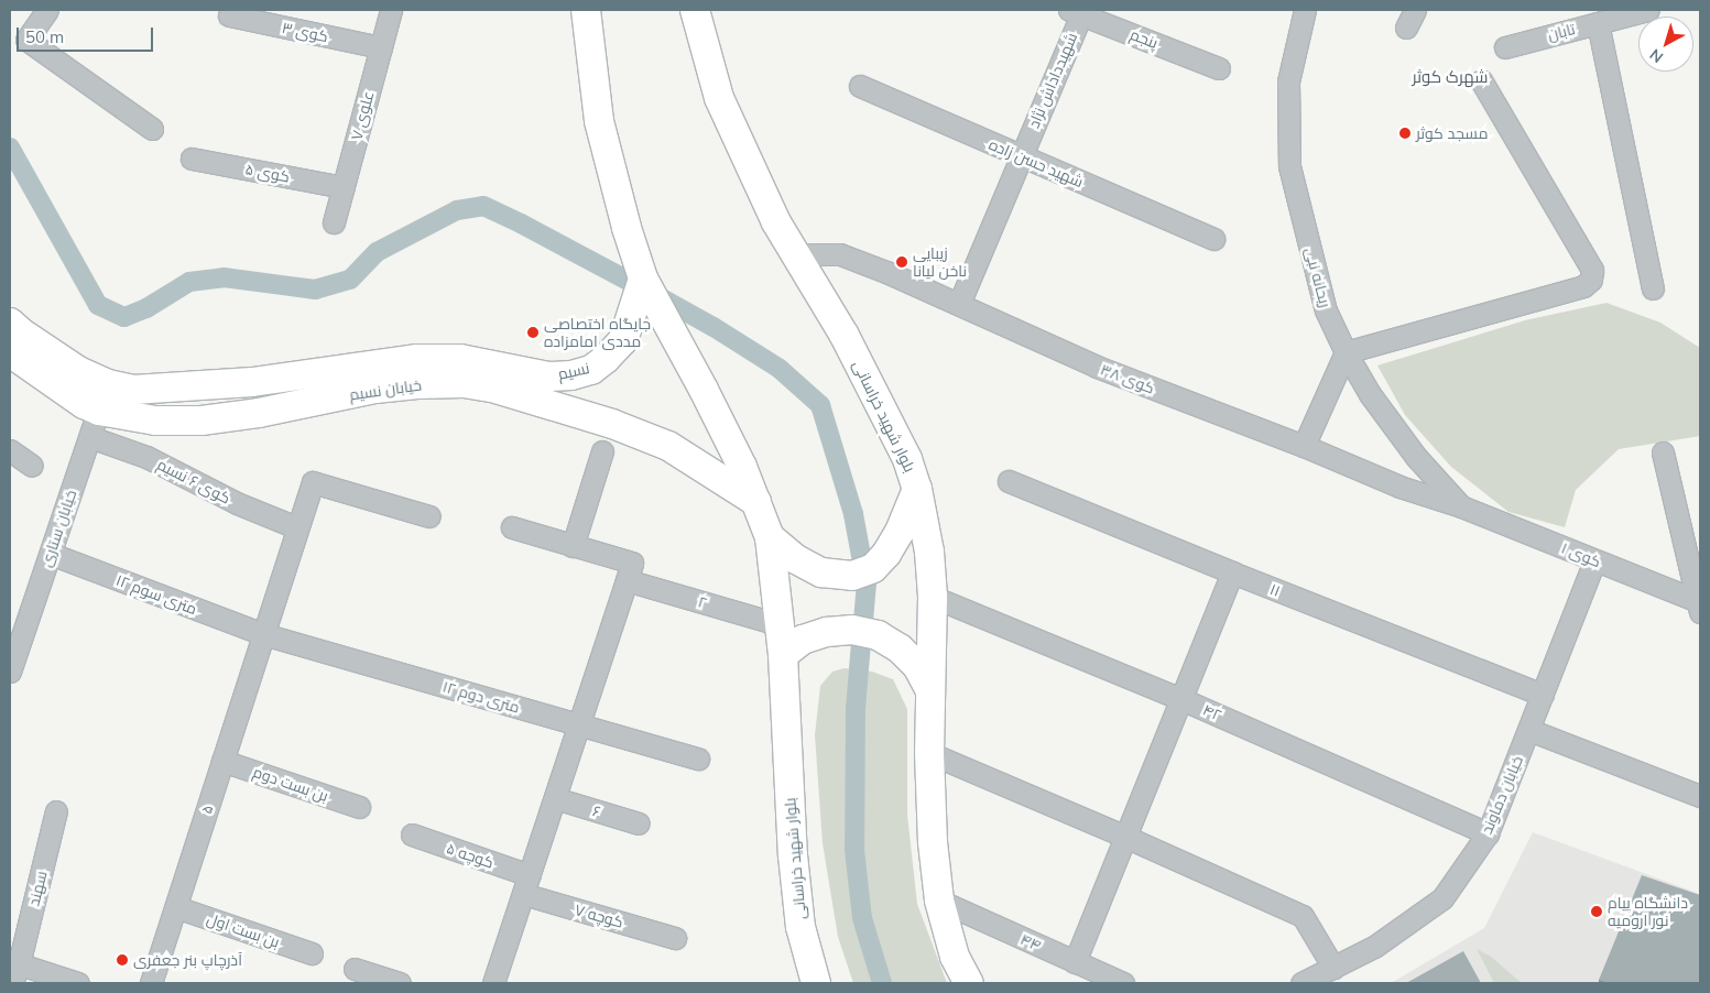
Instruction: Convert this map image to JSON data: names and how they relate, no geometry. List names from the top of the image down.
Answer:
{
  "streets": {
    "main road": ["نسیم", "خیابان نسیم", "بلوار شهید خراسانی"],
    "street": [
      "کوی ۳",
      "تابان",
      "پنجم",
      "شهیدداداش نژاد",
      "علوی ۷",
      "شهید حسن زاده",
      "کوی ۵",
      "ریحانه نبی",
      "کوی ۳۸",
      "کوی ۶ نسیم",
      "خیابان ستاری",
      "کوی ۱",
      "۱۱",
      "۱۲ متری سوم",
      "۲",
      "۱۲ متری دوم",
      "۴۲",
      "بن بست دوم",
      "خیابان دماوند",
      "۵",
      "۶",
      "کوچه ۵",
      "سهند",
      "کوچه ۷",
      "بن بست اول",
      "۴۴"
    ]
  },
  "crossings": [
    ["کوی ۳", "علوی ۷"],
    ["پنجم", "شهیدداداش نژاد"],
    ["شهیدداداش نژاد", "شهید حسن زاده"],
    ["شهیدداداش نژاد", "کوی ۳۸"],
    ["علوی ۷", "کوی ۵"],
    ["ریحانه نبی", "کوی ۳۸"],
    ["ریحانه نبی", "کوی ۱"],
    ["نسیم", "خیابان نسیم"],
    ["نسیم", "بلوار شهید خراسانی"],
    ["کوی ۳۸", "بلوار شهید خراسانی"],
    ["کوی ۳۸", "کوی ۱"],
    ["خیابان نسیم", "بلوار شهید خراسانی"],
    ["خیابان نسیم", "کوی ۶ نسیم"],
    ["خیابان نسیم", "خیابان ستاری"],
    ["بلوار شهید خراسانی", "۲"],
    ["بلوار شهید خراسانی", "۴۲"],
    ["بلوار شهید خراسانی", "۴۴"],
    ["کوی ۶ نسیم", "خیابان ستاری"],
    ["کوی ۶ نسیم", "۵"],
    ["خیابان ستاری", "۱۲ متری سوم"],
    ["کوی ۱", "خیابان دماوند"],
    ["۱۱", "خیابان دماوند"],
    ["۱۲ متری سوم", "۱۲ متری دوم"],
    ["۱۲ متری سوم", "۵"],
    ["۱۲ متری دوم", "۵"],
    ["۴۲", "خیابان دماوند"],
    ["بن بست دوم", "۵"],
    ["۵", "بن بست اول"],
    ["کوچه ۵", "کوچه ۷"]
  ],
  "districts": ["شهرک کوثر"],
  "places": [
    "مسجد کوثر",
    "زیبایی ناخن لیانا",
    "جایگاه اختصاصی مددی امامزاده",
    "دانشگاه پیام نور ارومیه",
    "آذرچاپ بنر جعفری"
  ],
  "scale_bar": "50 m",
  "north": "bottom left"
}
